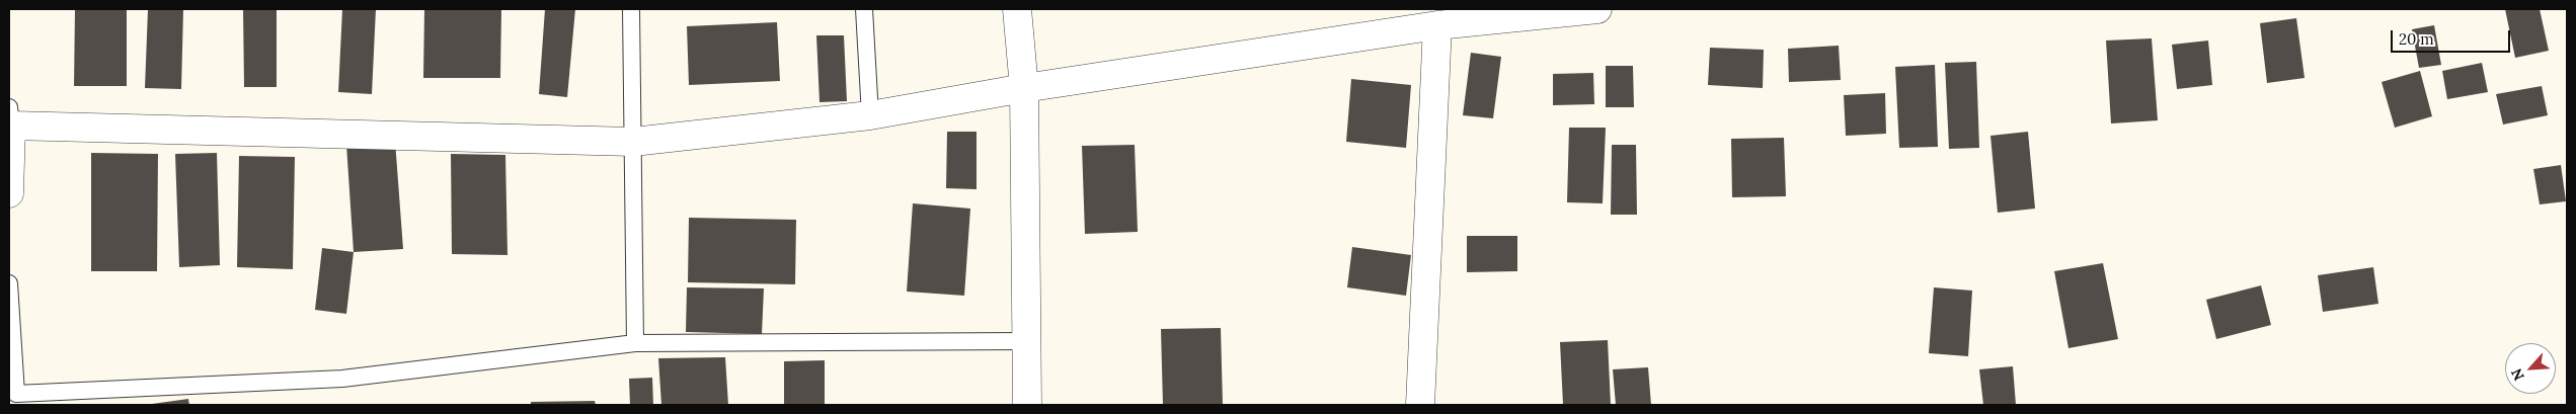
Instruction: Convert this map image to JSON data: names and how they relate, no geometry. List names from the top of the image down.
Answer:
{
  "scale_bar": "20 m",
  "north": "bottom left"
}
